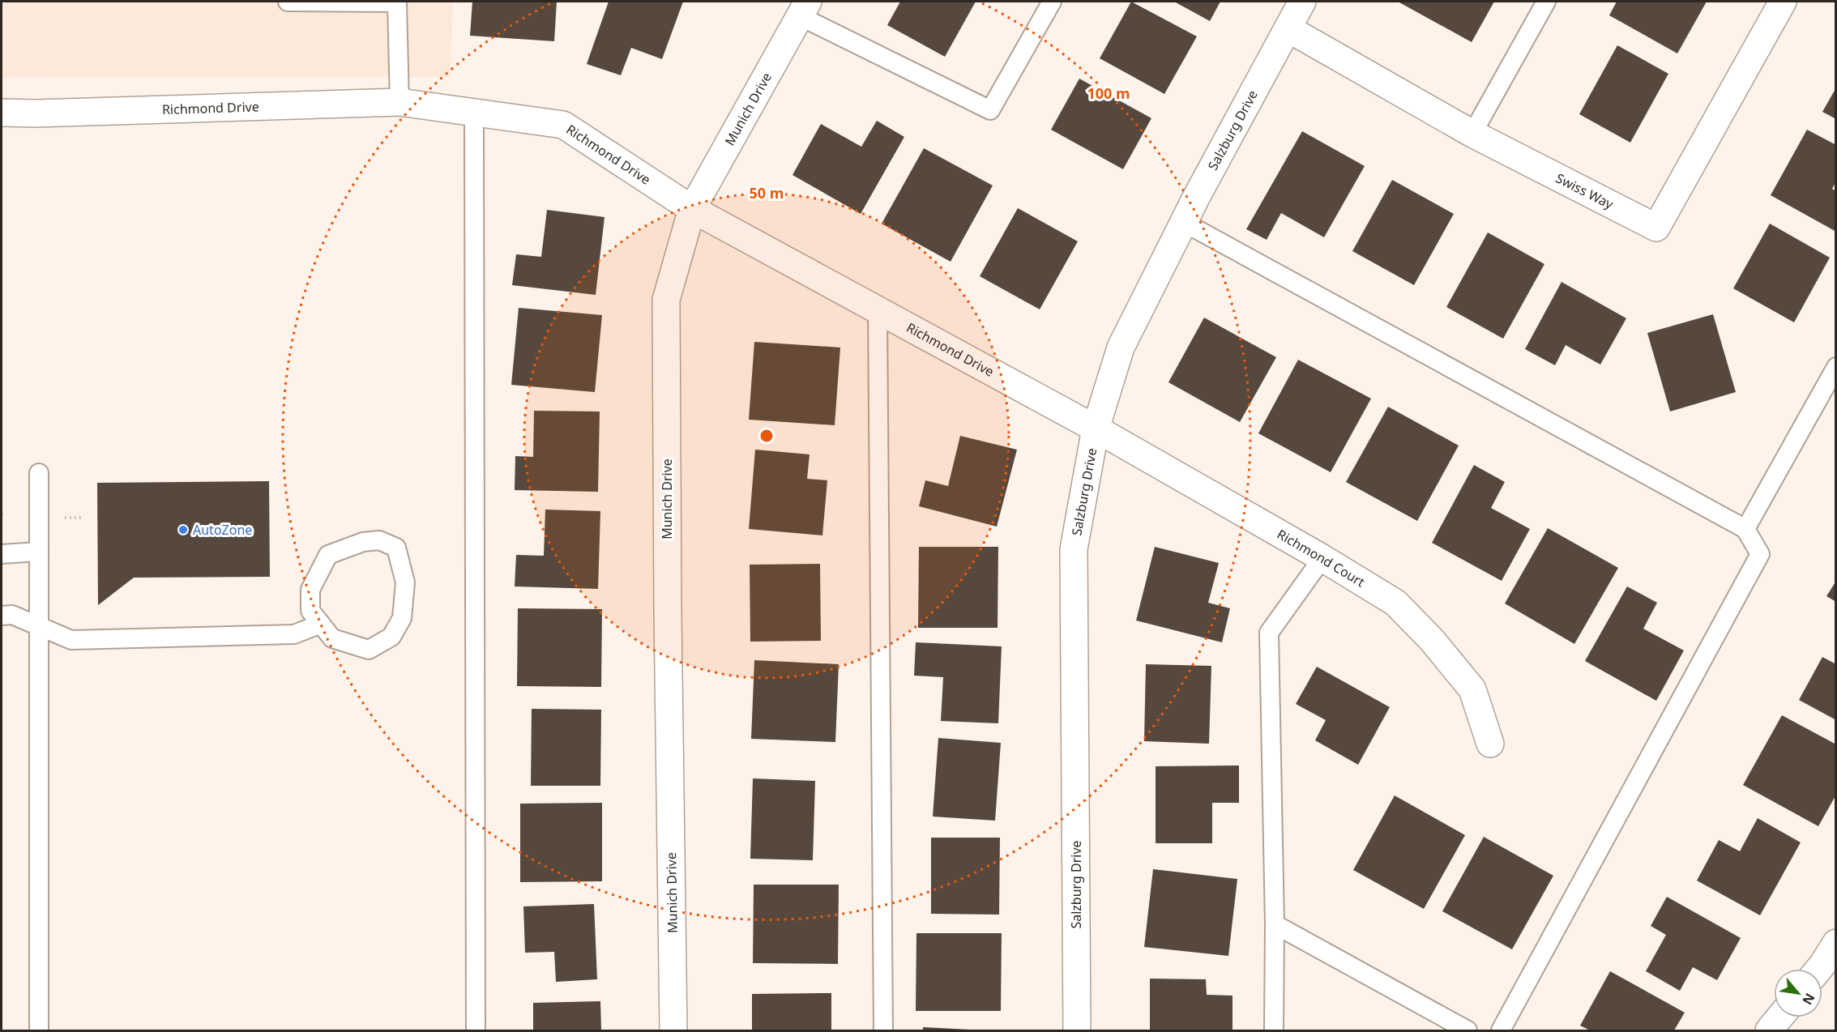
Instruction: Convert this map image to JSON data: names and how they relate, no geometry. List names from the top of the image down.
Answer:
{
  "streets": {
    "street": [
      "Richmond Drive",
      "Munich Drive",
      "Salzburg Drive",
      "Swiss Way",
      "Richmond Court"
    ]
  },
  "crossings": [
    ["Richmond Drive", "Munich Drive"],
    ["Richmond Drive", "Salzburg Drive"],
    ["Richmond Drive", "Richmond Court"],
    ["Salzburg Drive", "Swiss Way"],
    ["Salzburg Drive", "Richmond Court"]
  ],
  "places": ["AutoZone"],
  "north": "bottom right",
  "rings": ["100 m", "50 m"]
}
